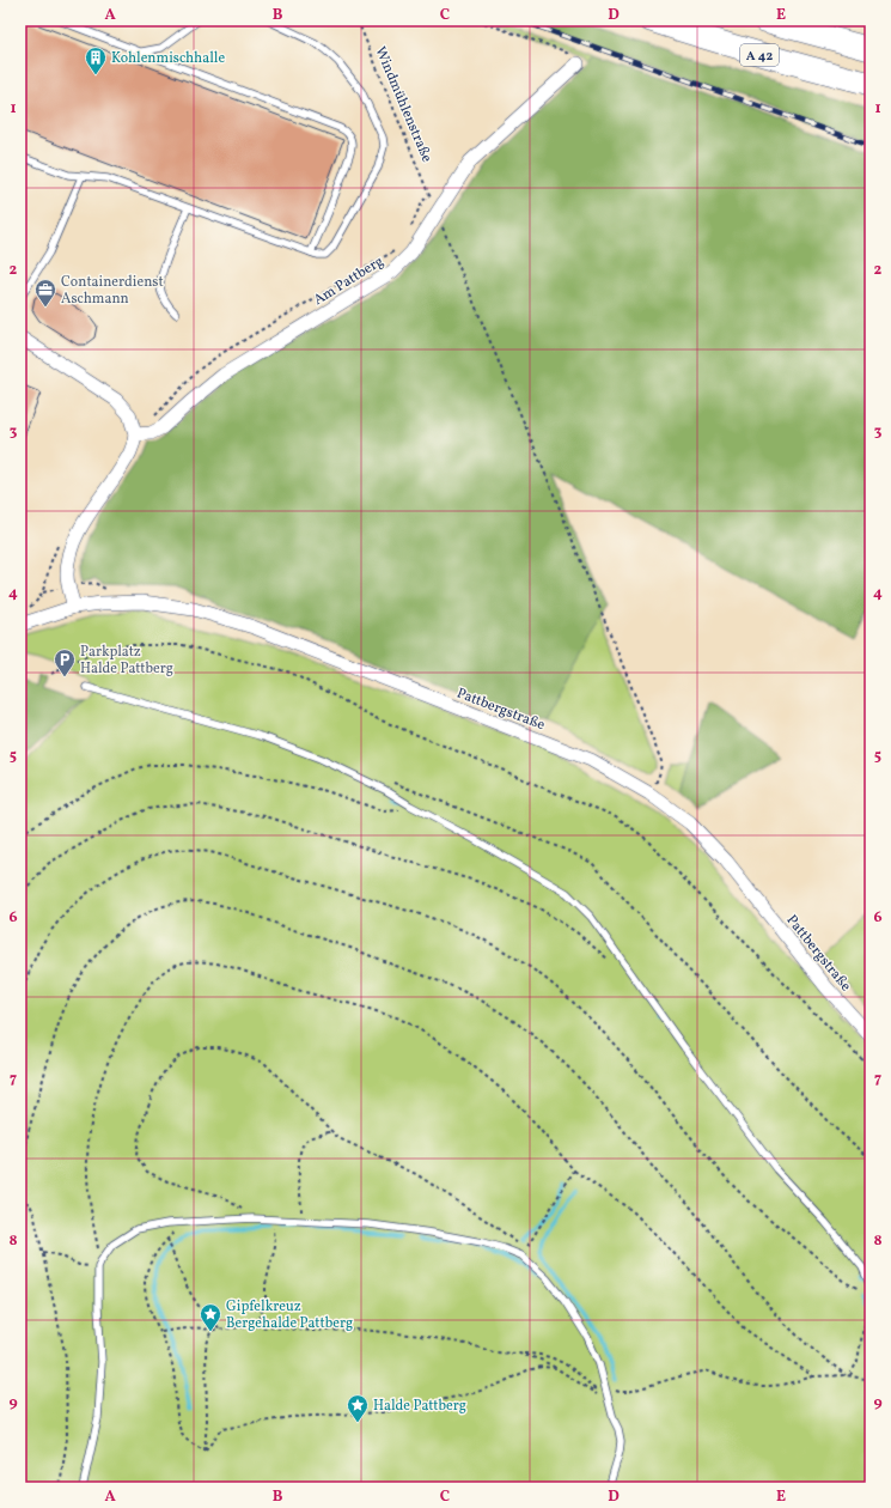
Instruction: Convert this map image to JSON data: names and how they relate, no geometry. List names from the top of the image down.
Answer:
{
  "streets": {
    "highway": ["A 42"],
    "street": ["Am Pattberg", "Pattbergstraße"],
    "path": ["Windmühlenstraße"]
  },
  "places": {
    "building": ["Kohlenmischhalle"],
    "office": ["Containerdienst Aschmann"],
    "parking": ["Parkplatz Halde Pattberg"],
    "place": ["Gipfelkreuz Bergehalde Pattberg", "Halde Pattberg"]
  },
  "grid": {
    "columns": [
      "A",
      "B",
      "C",
      "D",
      "E"
    ],
    "rows": [
      "1",
      "2",
      "3",
      "4",
      "5",
      "6",
      "7",
      "8",
      "9"
    ]
  }
}
